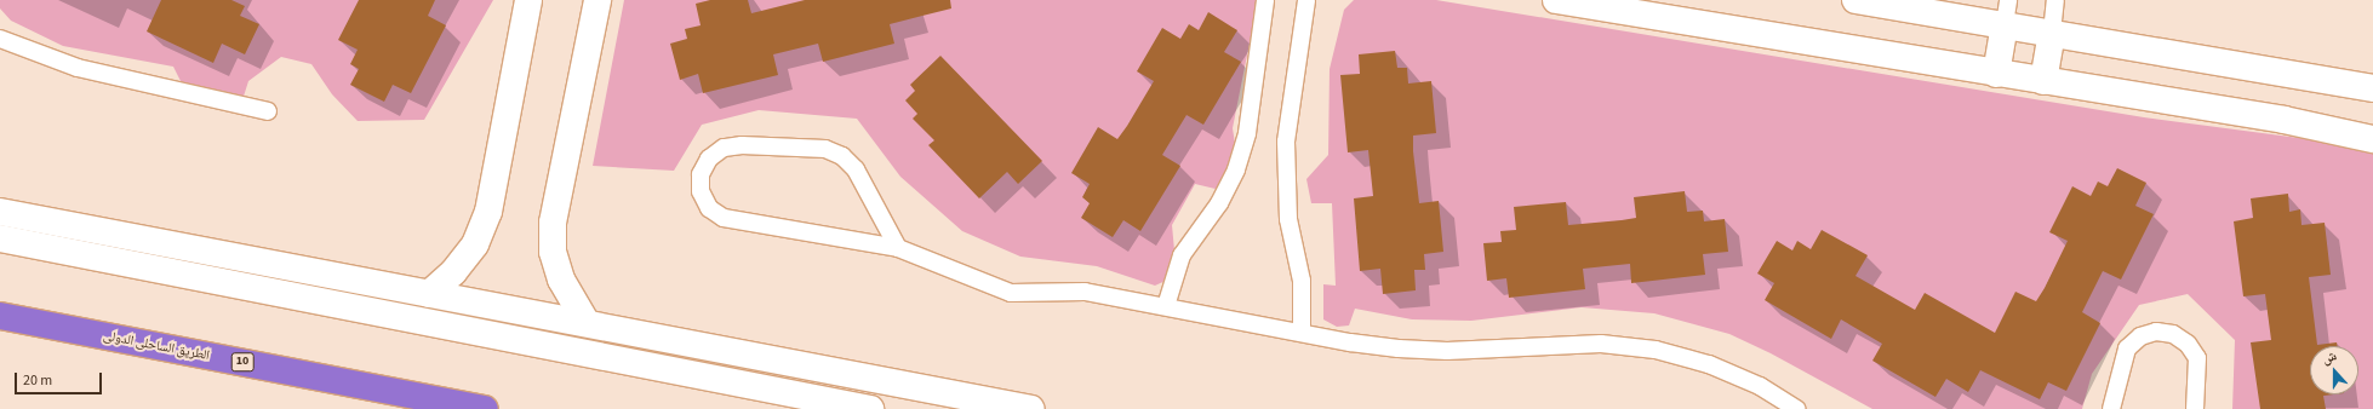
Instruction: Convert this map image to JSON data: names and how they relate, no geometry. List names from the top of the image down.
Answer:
{
  "streets": {
    "highway": ["الطريق الساحلى الدولى", "10"]
  },
  "scale_bar": "20 m",
  "north": "top"
}
